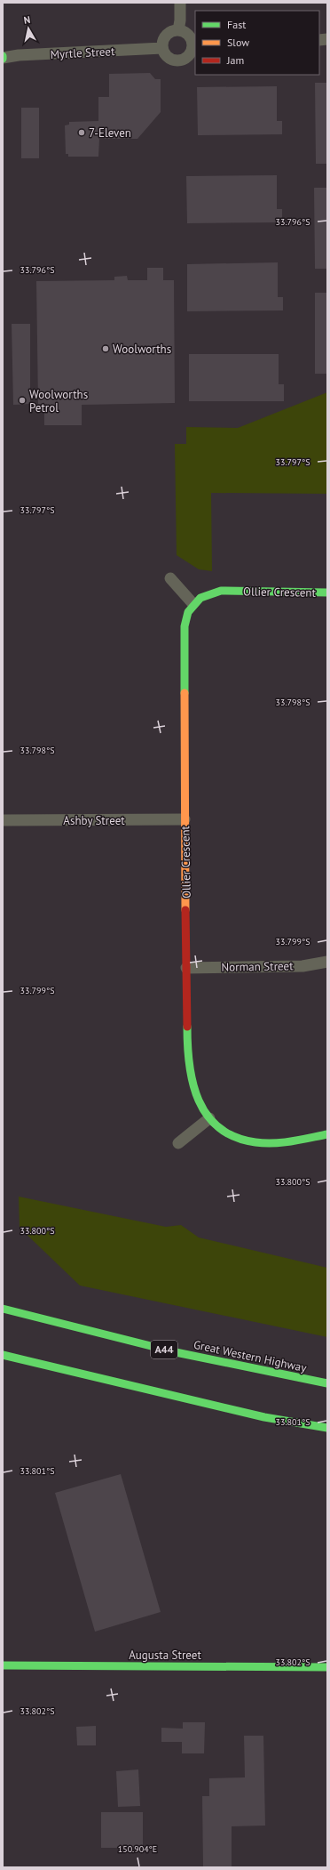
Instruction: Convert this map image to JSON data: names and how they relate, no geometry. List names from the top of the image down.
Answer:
{
  "streets": {
    "main road": [
      "Ollier Crescent",
      "A44",
      "Great Western Highway",
      "Augusta Street"
    ],
    "street": ["Myrtle Street", "Ashby Street", "Norman Street"]
  },
  "crossings": [
    ["Ollier Crescent", "Ashby Street"],
    ["Ollier Crescent", "Norman Street"]
  ],
  "places": ["7-Eleven", "Woolworths", "Woolworths Petrol"],
  "legend": ["Fast", "Slow", "Jam"],
  "north": "top",
  "coordinates": [
    "33.796°S",
    "33.797°S",
    "33.798°S",
    "33.799°S",
    "33.800°S",
    "33.801°S",
    "33.802°S",
    "150.904°E"
  ]
}
